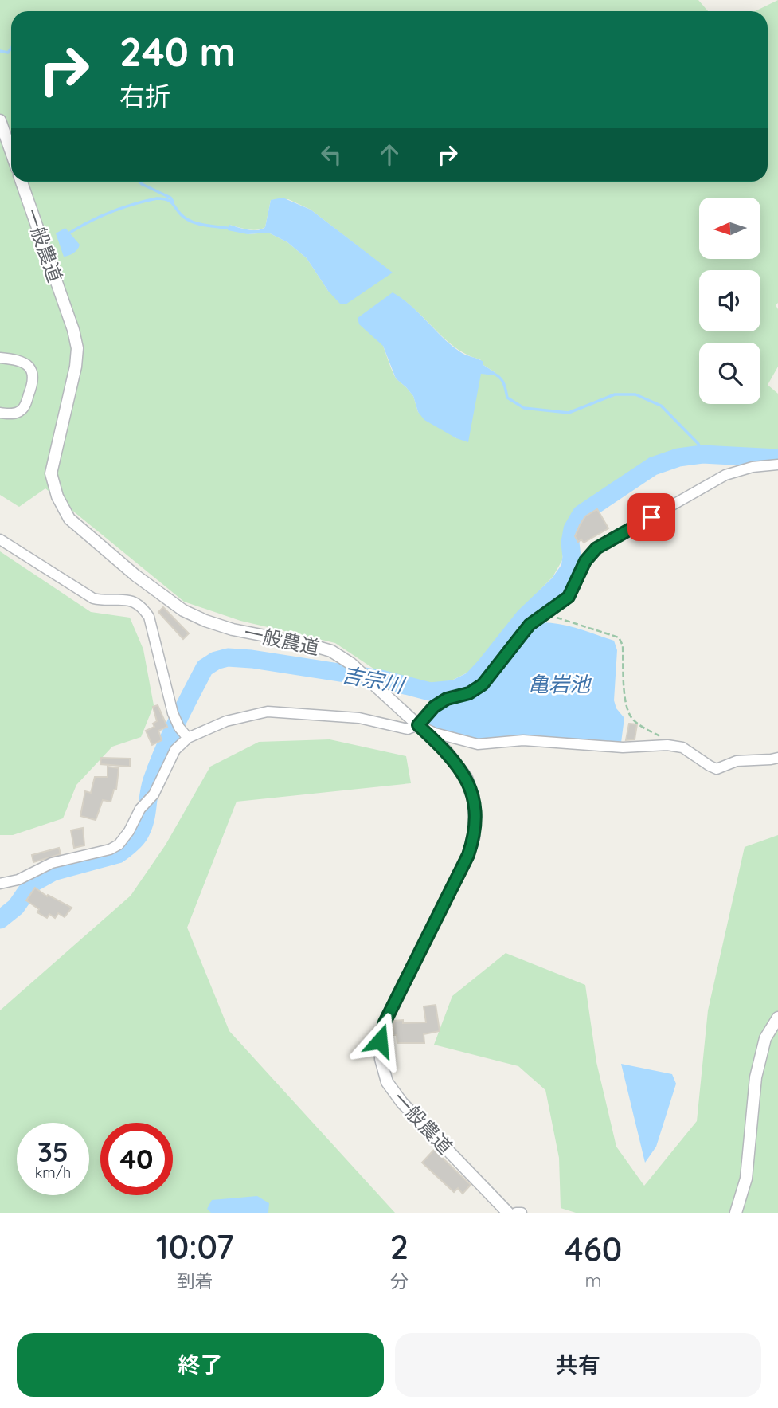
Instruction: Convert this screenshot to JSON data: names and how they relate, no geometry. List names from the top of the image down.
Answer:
{
  "streets": {
    "street": ["一般農道"]
  },
  "water": ["吉宗川", "亀岩池"],
  "north": "left",
  "page": {
    "turn": ["240 m", "右折"],
    "speed": "35 km/h",
    "limit": "40",
    "eta": [
      "10:07",
      "到着",
      "2",
      "分",
      "460",
      "m"
    ],
    "buttons": ["終了", "共有"]
  }
}
